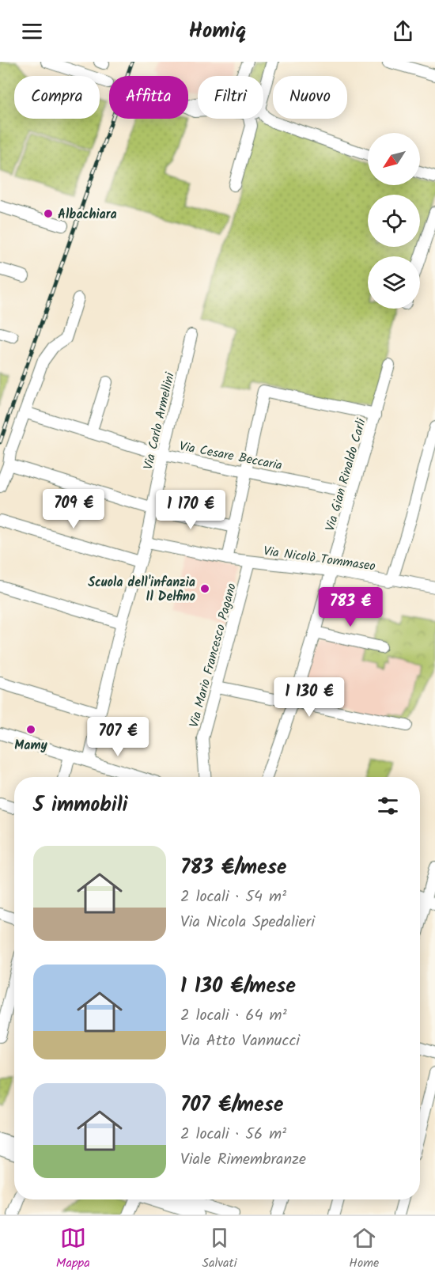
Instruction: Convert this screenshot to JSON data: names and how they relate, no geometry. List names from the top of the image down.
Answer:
{
  "streets": {
    "street": [
      "Via Carlo Armellini",
      "Via Cesare Beccaria",
      "Via Gian Rinaldo Carli",
      "Via Nicolò Tommaseo",
      "Via Mario Francesco Pagano"
    ]
  },
  "crossings": [
    ["Via Carlo Armellini", "Via Cesare Beccaria"],
    ["Via Carlo Armellini", "Via Nicolò Tommaseo"],
    ["Via Cesare Beccaria", "Via Gian Rinaldo Carli"],
    ["Via Gian Rinaldo Carli", "Via Nicolò Tommaseo"],
    ["Via Nicolò Tommaseo", "Via Mario Francesco Pagano"]
  ],
  "places": ["Albachiara", "Scuola dell'infanzia Il Delfino", "Mamy"],
  "north": "bottom left",
  "page": {
    "header": "Homiq",
    "chip": [
      "Compra",
      "Affitta",
      "Filtri",
      "Nuovo"
    ],
    "price": [
      "709 €",
      "1 170 €",
      "783 €",
      "1 130 €",
      "707 €"
    ],
    "heading": "5 immobili",
    "list": [
      {
        "name": "783 €/mese",
        "note": "2 locali · 54 m² · Via Nicola Spedalieri"
      },
      {
        "name": "1 130 €/mese",
        "note": "2 locali · 64 m² · Via Atto Vannucci"
      },
      {
        "name": "707 €/mese",
        "note": "2 locali · 56 m² · Viale Rimembranze"
      }
    ],
    "tabs": ["Mappa", "Salvati", "Home"]
  }
}
